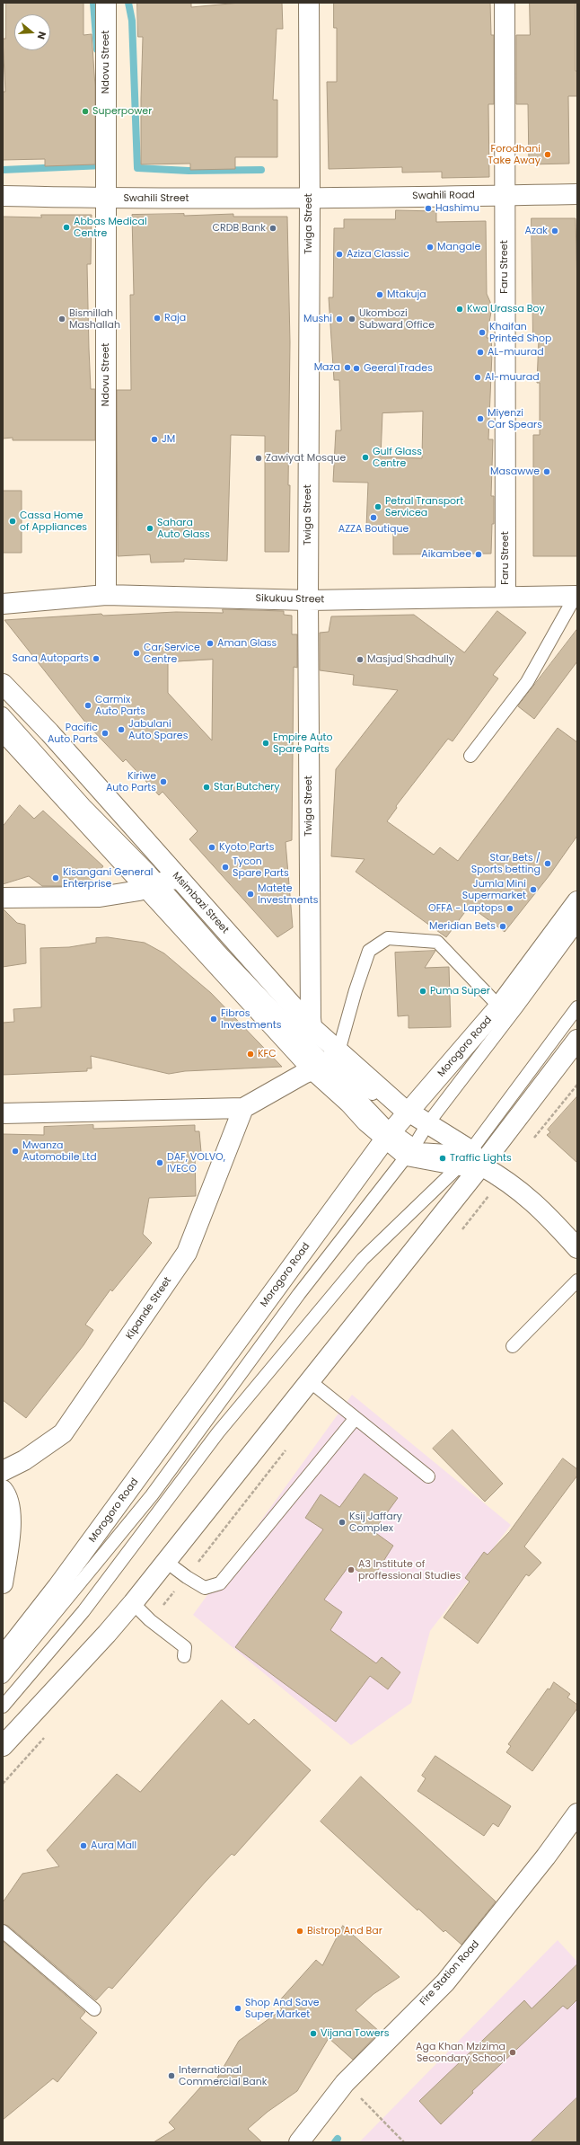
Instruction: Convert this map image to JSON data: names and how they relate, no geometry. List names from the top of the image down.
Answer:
{
  "streets": {
    "main road": [
      "Ndovu Street",
      "Swahili Road",
      "Swahili Street",
      "Twiga Street",
      "Faru Street",
      "Sikukuu Street",
      "Msimbazi Street",
      "Morogoro Road",
      "Kipande Street",
      "Fire Station Road"
    ]
  },
  "crossings": [
    ["Ndovu Street", "Swahili Street"],
    ["Ndovu Street", "Sikukuu Street"],
    ["Swahili Road", "Swahili Street"],
    ["Swahili Road", "Twiga Street"],
    ["Swahili Road", "Faru Street"],
    ["Swahili Street", "Twiga Street"],
    ["Twiga Street", "Sikukuu Street"],
    ["Twiga Street", "Msimbazi Street"],
    ["Faru Street", "Sikukuu Street"],
    ["Msimbazi Street", "Morogoro Road"]
  ],
  "places": [
    "Superpower",
    "Forodhani Take Away",
    "Hashimu",
    "Abbas Medical Centre",
    "CRDB Bank",
    "Azak",
    "Mangale",
    "Aziza Classic",
    "Mtakuja",
    "Kwa Urassa Boy",
    "Raja",
    "Bismillah Mashallah",
    "Mushi",
    "Ukombozi Subward Office",
    "Khaifan Printed Shop",
    "AL-muurad",
    "Maza",
    "Geeral Trades",
    "Al-muurad",
    "Miyenzi Car Spears",
    "JM",
    "Gulf Glass Centre",
    "Zawiyat Mosque",
    "Masawwe",
    "Petral Transport Servicea",
    "AZZA Boutique",
    "Cassa Home of Appliances",
    "Sahara Auto Glass",
    "Aikambee",
    "Aman Glass",
    "Car Service Centre",
    "Sana Autoparts",
    "Masjud Shadhully",
    "Carmix Auto Parts",
    "Jabulani Auto Spares",
    "Pacific Auto Parts",
    "Empire Auto Spare Parts",
    "Kiriwe Auto Parts",
    "Star Butchery",
    "Kyoto Parts",
    "Star Bets / Sports betting",
    "Tycon Spare Parts",
    "Kisangani General Enterprise",
    "Jumla Mini Supermarket",
    "Matete Investments",
    "OFFA - Laptops",
    "Meridian Bets",
    "Puma Super",
    "Fibros Investments",
    "KFC",
    "Mwanza Automobile Ltd",
    "Traffic Lights",
    "DAF, VOLVO, IVECO",
    "Ksij Jaffary Complex",
    "A3 Institute of proffessional Studies",
    "Aura Mall",
    "Bistrop And Bar",
    "Shop And Save Super Market",
    "Vijana Towers",
    "Aga Khan Mzizima Secondary School",
    "International Commercial Bank"
  ],
  "north": "right"
}
